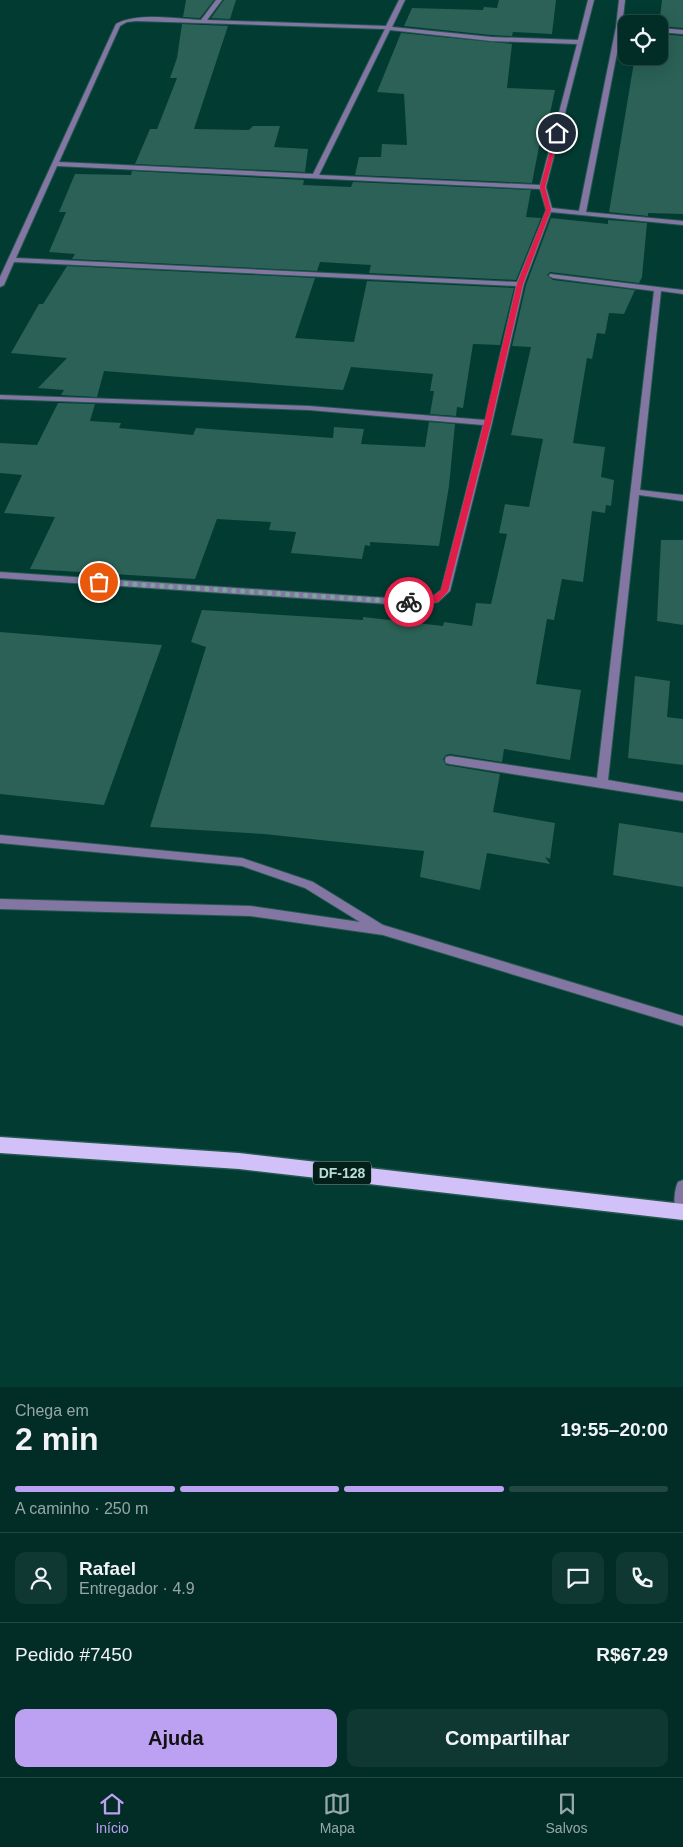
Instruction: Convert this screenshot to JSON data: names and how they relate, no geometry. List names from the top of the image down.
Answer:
{
  "streets": {
    "main road": ["DF-128"]
  },
  "page": {
    "heading": ["2 min", "Chega em", "19:55–20:00"],
    "panel": [
      "Rafael",
      "Entregador · 4.9",
      "Pedido #7450",
      "R$67.29"
    ],
    "bar": "A caminho · 250 m",
    "buttons": ["Ajuda", "Compartilhar"],
    "tabs": ["Início", "Mapa", "Salvos"]
  }
}
